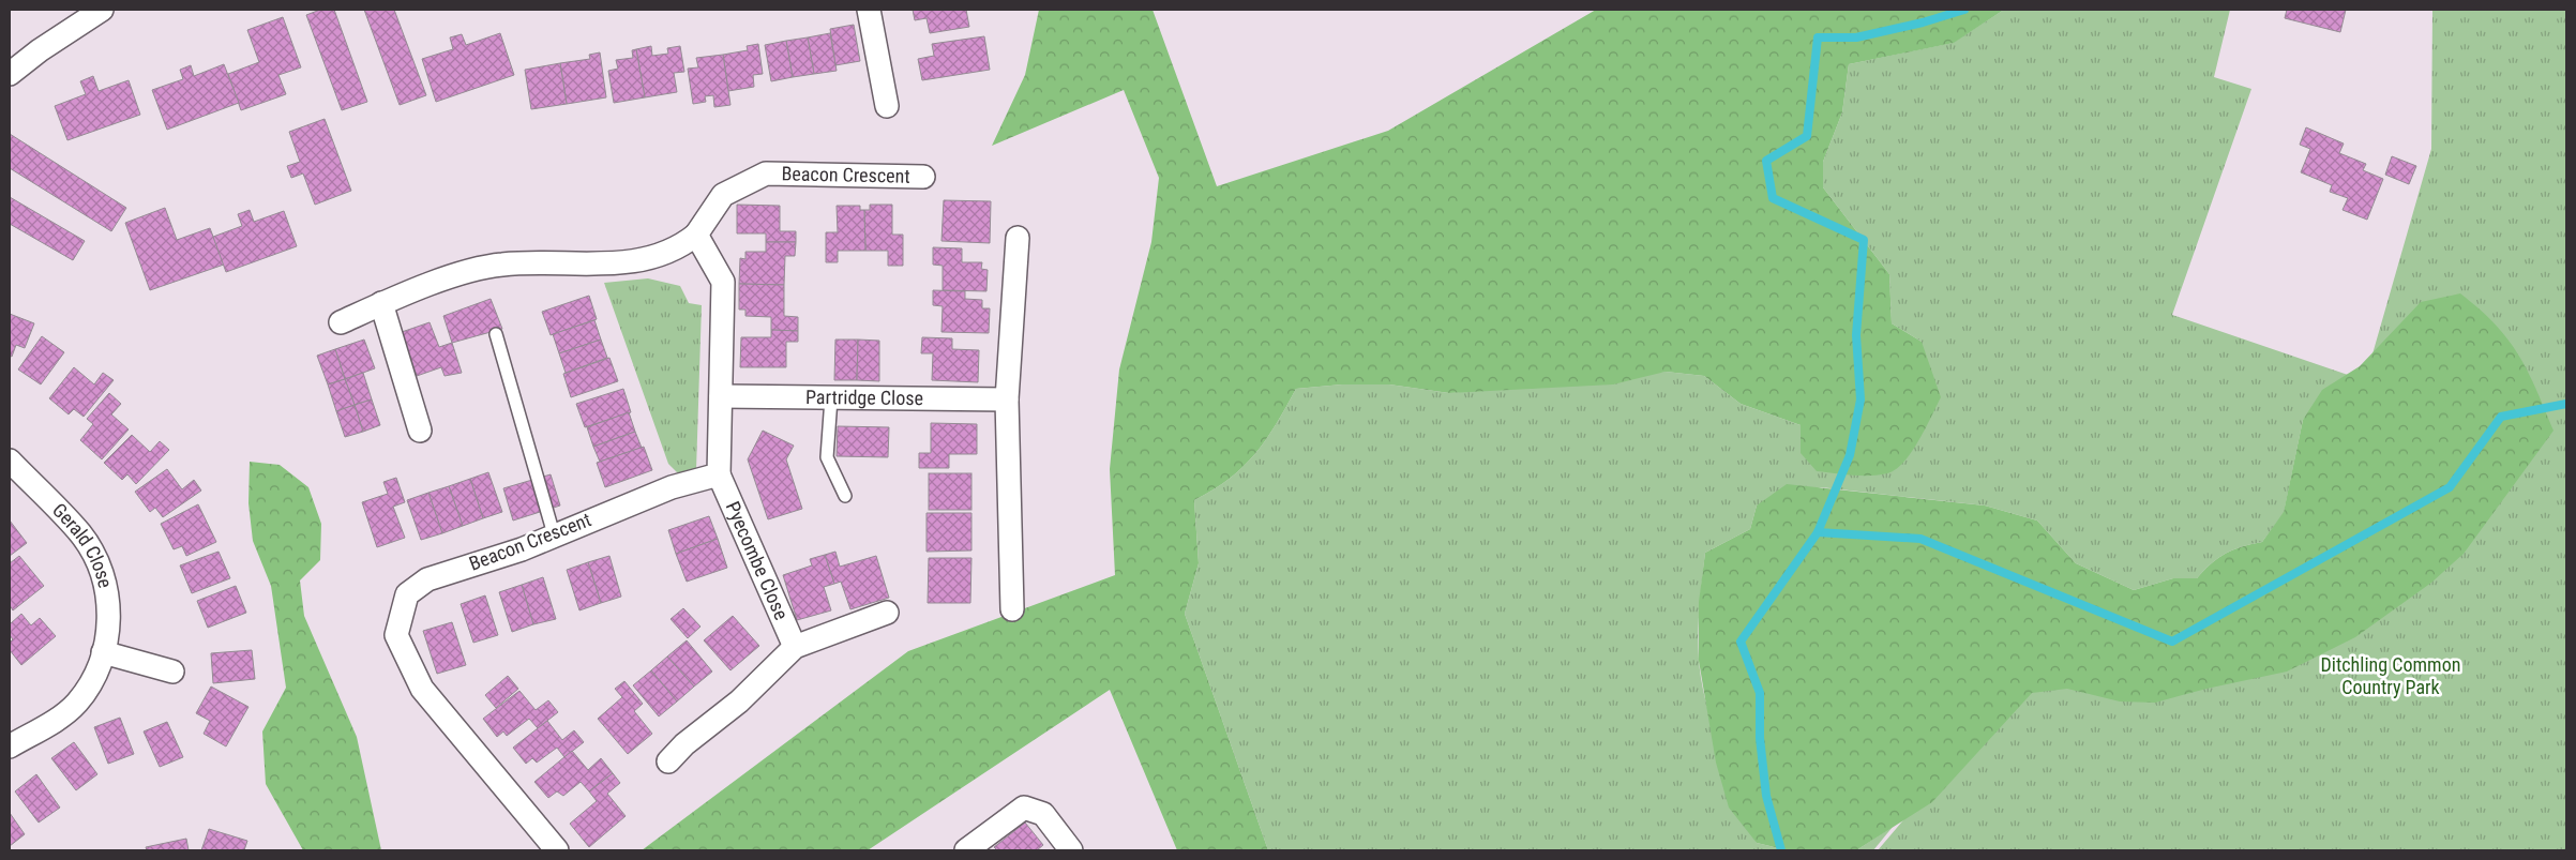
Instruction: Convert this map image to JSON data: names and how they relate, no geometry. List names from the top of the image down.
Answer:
{
  "streets": {
    "street": [
      "Beacon Crescent",
      "Partridge Close",
      "Gerald Close",
      "Pyecombe Close"
    ]
  },
  "crossings": [
    ["Beacon Crescent", "Pyecombe Close"]
  ],
  "parks": ["Ditchling Common Country Park"]
}
